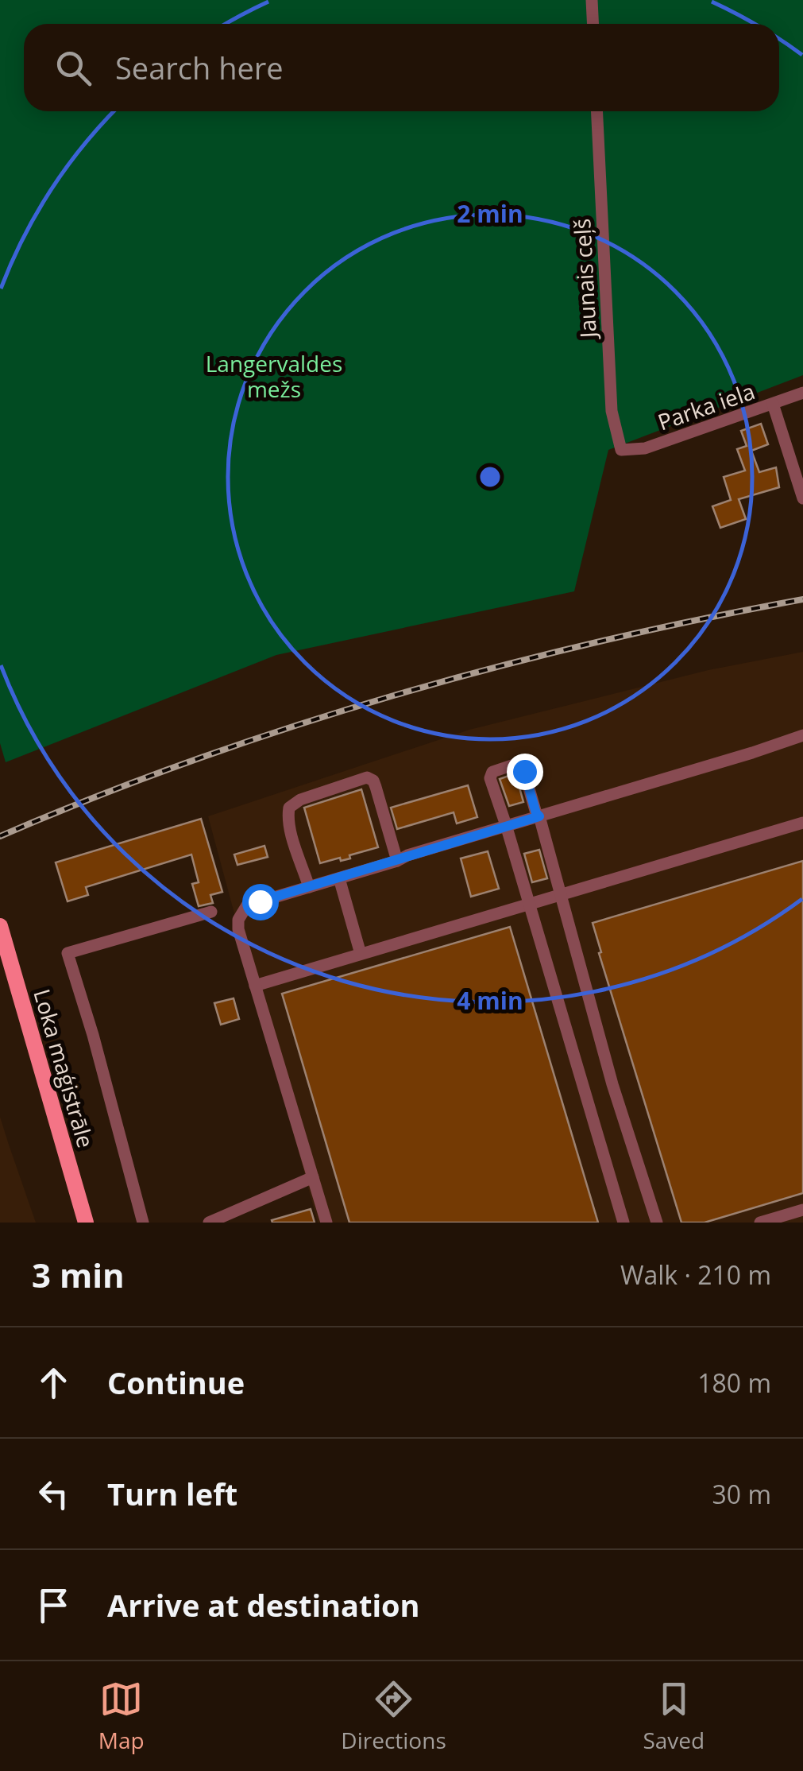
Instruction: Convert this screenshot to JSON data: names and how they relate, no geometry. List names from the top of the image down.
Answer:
{
  "streets": {
    "main road": ["Loka maģistrāle"],
    "street": ["Jaunais ceļš", "Parka iela"]
  },
  "crossings": [
    ["Jaunais ceļš", "Parka iela"]
  ],
  "parks": ["Langervaldes mežs"],
  "page": {
    "search": "Search here",
    "heading": ["3 min", "Walk · 210 m"],
    "list": [
      ["Continue", "180 m"],
      ["Turn left", "30 m"],
      "Arrive at destination"
    ],
    "nav": ["Map", "Directions", "Saved"]
  },
  "rings": ["2 min", "4 min"]
}
